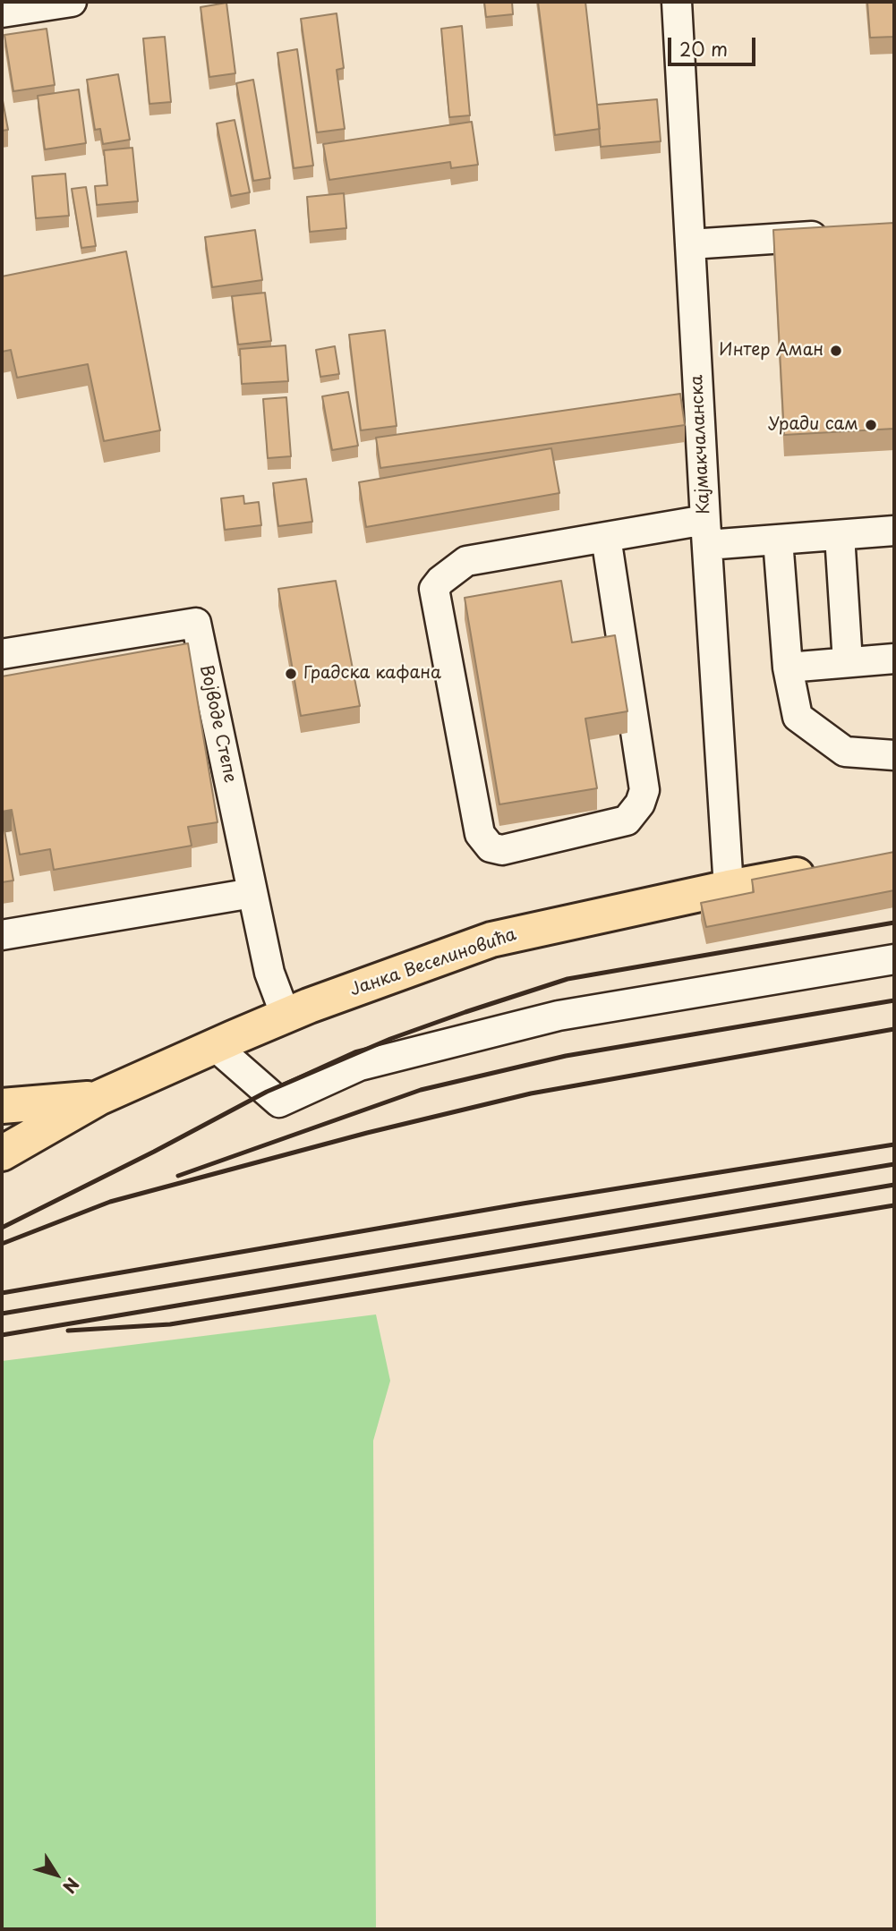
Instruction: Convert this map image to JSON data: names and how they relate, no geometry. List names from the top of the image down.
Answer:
{
  "streets": {
    "main road": ["Јанка Веселиновића"],
    "street": ["Кајмакчаланска", "Војводе Степе"]
  },
  "crossings": [
    ["Кајмакчаланска", "Јанка Веселиновића"],
    ["Војводе Степе", "Јанка Веселиновића"]
  ],
  "places": ["Интер Аман", "Уради сам", "Градска кафана"],
  "scale_bar": "20 m",
  "north": "bottom right"
}
